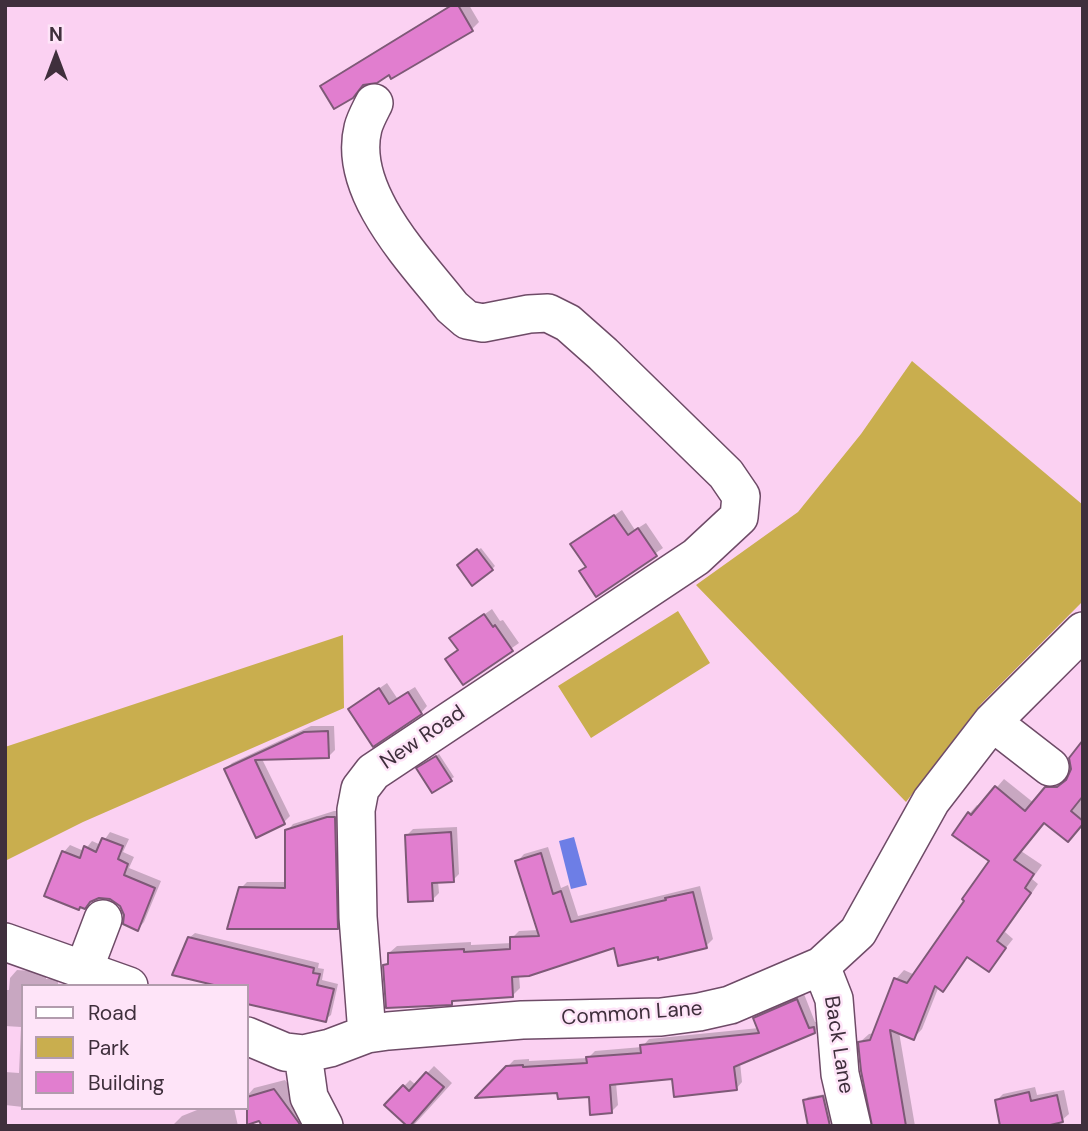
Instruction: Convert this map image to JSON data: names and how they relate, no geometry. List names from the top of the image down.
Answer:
{
  "streets": {
    "street": ["New Road", "Common Lane", "Back Lane"]
  },
  "crossings": [
    ["New Road", "Common Lane"],
    ["Common Lane", "Back Lane"]
  ],
  "legend": ["Road", "Park", "Building"],
  "north": "top"
}
